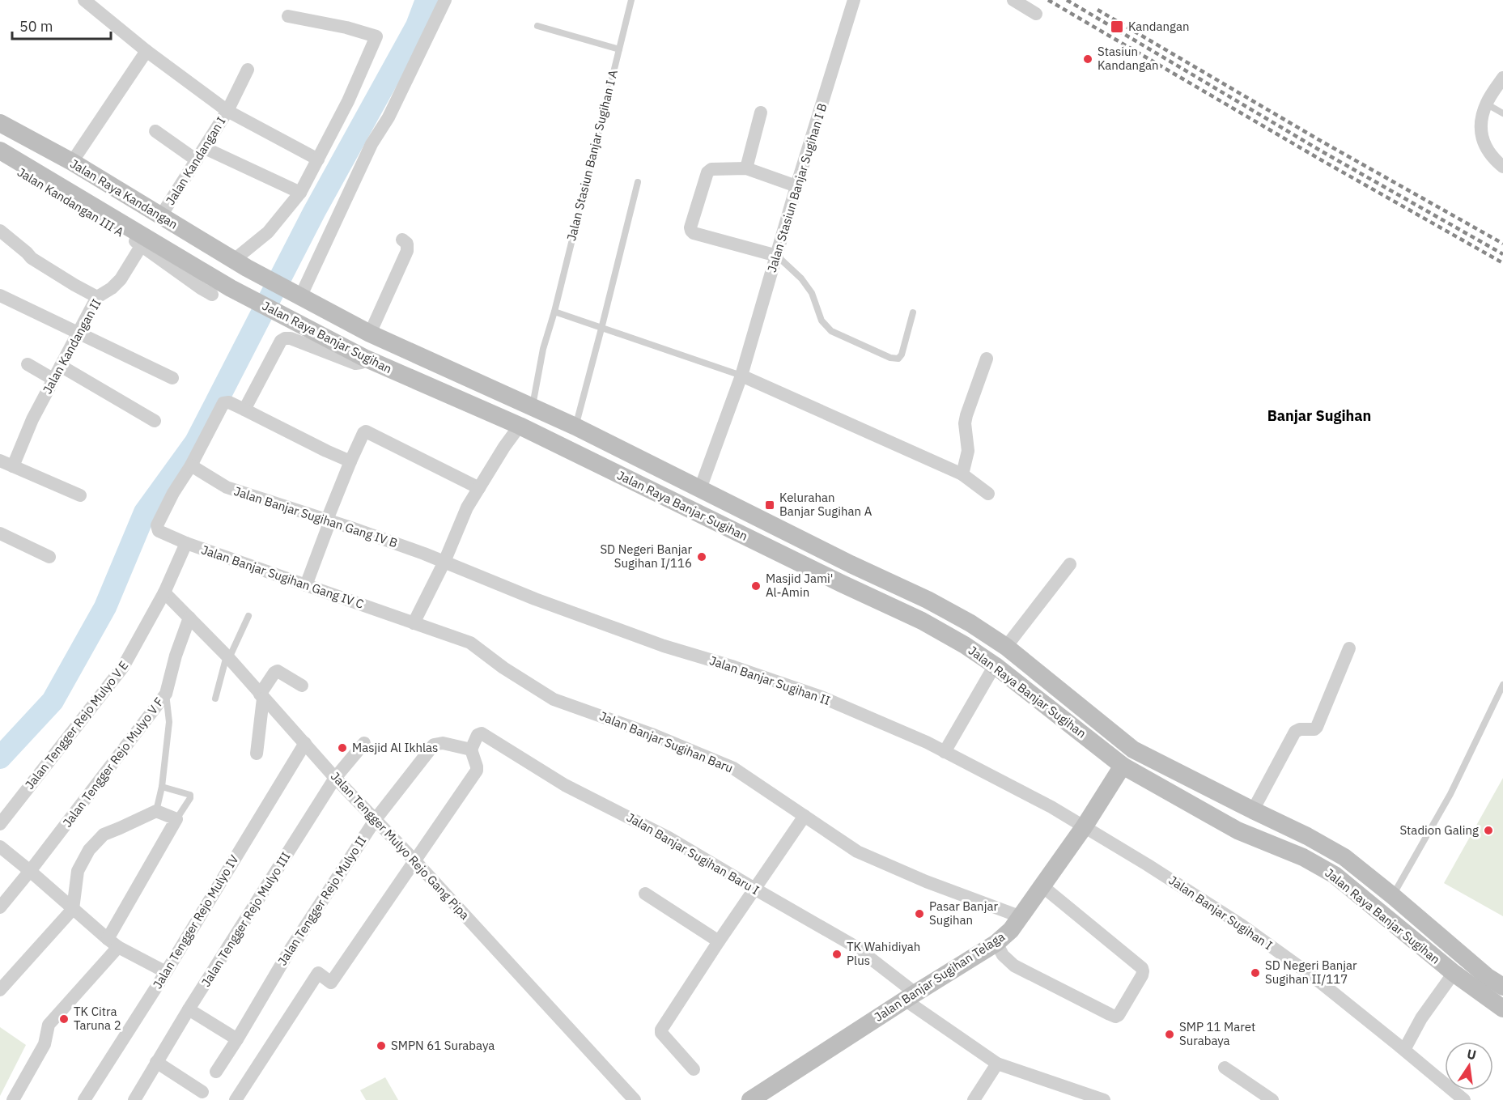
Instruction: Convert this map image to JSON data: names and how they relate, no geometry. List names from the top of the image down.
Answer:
{
  "streets": {
    "main road": ["Jalan Raya Kandangan", "Jalan Raya Banjar Sugihan", "Jalan Banjar Sugihan Telaga"],
    "street": [
      "Jalan Kandangan I",
      "Jalan Stasiun Banjar Sugihan I B",
      "Jalan Kandangan III A",
      "Jalan Kandangan II",
      "Jalan Banjar Sugihan Gang IV B",
      "Jalan Banjar Sugihan Gang IV C",
      "Jalan Banjar Sugihan II",
      "Jalan Tengger Rejo Mulyo V E",
      "Jalan Banjar Sugihan Baru",
      "Jalan Tengger Rejo Mulyo V F",
      "Jalan Tengger Mulyo Rejo Gang Pipa",
      "Jalan Banjar Sugihan Baru I",
      "Jalan Tengger Rejo Mulyo II",
      "Jalan Banjar Sugihan I",
      "Jalan Tengger Rejo Mulyo III",
      "Jalan Tengger Rejo Mulyo IV"
    ],
    "lane": ["Jalan Stasiun Banjar Sugihan I A"]
  },
  "crossings": [
    ["Jalan Stasiun Banjar Sugihan I A", "Jalan Raya Banjar Sugihan"],
    ["Jalan Kandangan I", "Jalan Raya Kandangan"],
    ["Jalan Stasiun Banjar Sugihan I B", "Jalan Raya Banjar Sugihan"],
    ["Jalan Raya Kandangan", "Jalan Kandangan III A"],
    ["Jalan Raya Kandangan", "Jalan Raya Banjar Sugihan"],
    ["Jalan Raya Kandangan", "Jalan Kandangan II"],
    ["Jalan Kandangan III A", "Jalan Kandangan II"],
    ["Jalan Raya Banjar Sugihan", "Jalan Banjar Sugihan Telaga"],
    ["Jalan Banjar Sugihan Gang IV B", "Jalan Banjar Sugihan Gang IV C"],
    ["Jalan Banjar Sugihan Gang IV B", "Jalan Banjar Sugihan II"],
    ["Jalan Banjar Sugihan Gang IV C", "Jalan Tengger Rejo Mulyo V E"],
    ["Jalan Banjar Sugihan Gang IV C", "Jalan Banjar Sugihan Baru"],
    ["Jalan Banjar Sugihan II", "Jalan Banjar Sugihan I"],
    ["Jalan Banjar Sugihan II", "Jalan Banjar Sugihan Telaga"],
    ["Jalan Tengger Rejo Mulyo V E", "Jalan Tengger Mulyo Rejo Gang Pipa"],
    ["Jalan Banjar Sugihan Baru", "Jalan Banjar Sugihan Telaga"],
    ["Jalan Tengger Rejo Mulyo V F", "Jalan Tengger Mulyo Rejo Gang Pipa"],
    ["Jalan Tengger Mulyo Rejo Gang Pipa", "Jalan Tengger Rejo Mulyo II"],
    ["Jalan Tengger Mulyo Rejo Gang Pipa", "Jalan Tengger Rejo Mulyo III"],
    ["Jalan Tengger Mulyo Rejo Gang Pipa", "Jalan Tengger Rejo Mulyo IV"],
    ["Jalan Banjar Sugihan Baru I", "Jalan Tengger Rejo Mulyo II"],
    ["Jalan Banjar Sugihan Baru I", "Jalan Banjar Sugihan Telaga"],
    ["Jalan Banjar Sugihan I", "Jalan Banjar Sugihan Telaga"]
  ],
  "districts": ["Banjar Sugihan"],
  "places": {
    "transit": ["Kandangan", "Kelurahan Banjar Sugihan A"],
    "other": [
      "Stasiun Kandangan",
      "SD Negeri Banjar Sugihan I/116",
      "Masjid Jami' Al-Amin",
      "Masjid Al Ikhlas",
      "Stadion Galing",
      "Pasar Banjar Sugihan",
      "TK Wahidiyah Plus",
      "SD Negeri Banjar Sugihan II/117",
      "TK Citra Taruna 2",
      "SMP 11 Maret Surabaya",
      "SMPN 61 Surabaya"
    ]
  },
  "scale_bar": "50 m",
  "north": "top"
}
